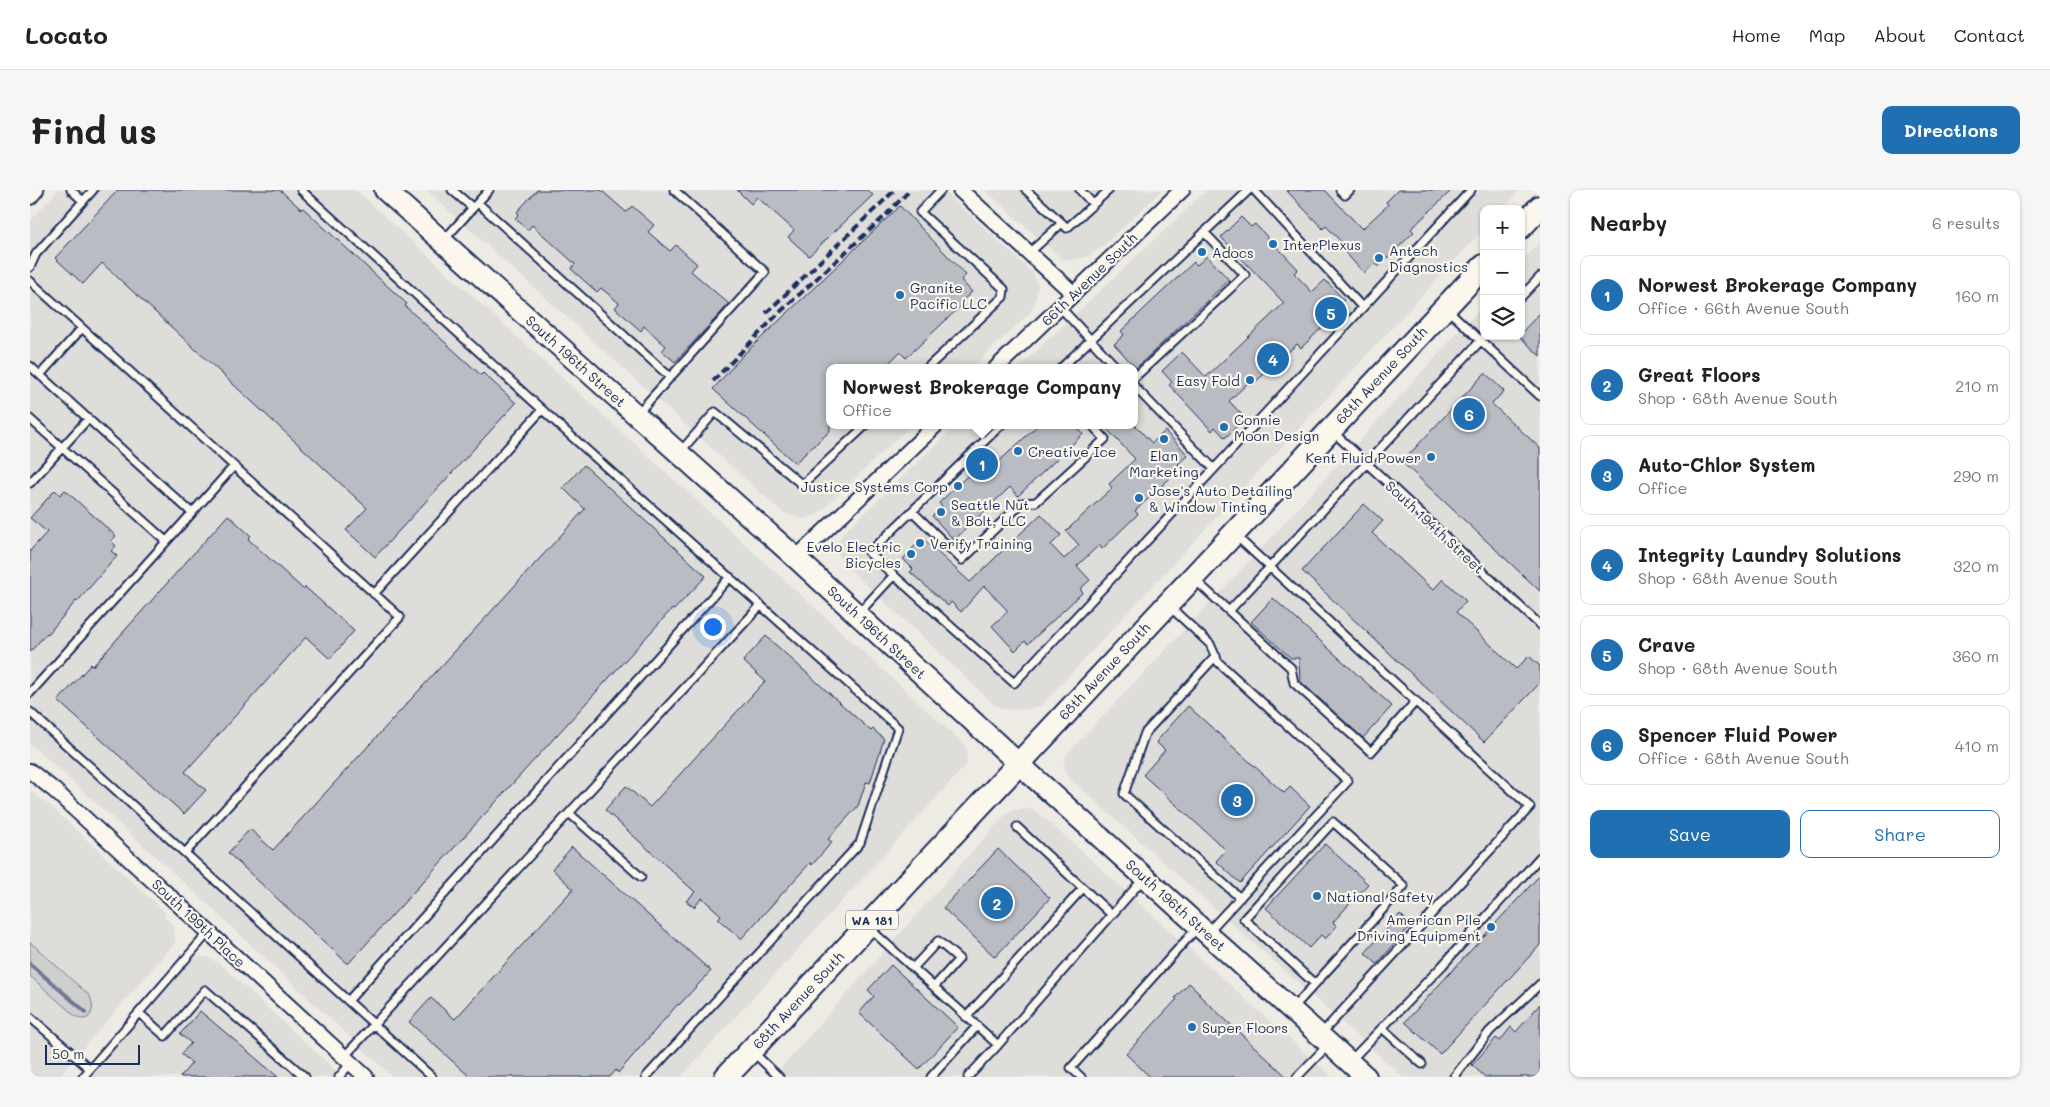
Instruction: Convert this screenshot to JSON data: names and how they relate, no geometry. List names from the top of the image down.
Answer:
{
  "streets": {
    "main road": ["South 196th Street", "68th Avenue South", "WA 181"],
    "street": ["66th Avenue South", "South 199th Place"],
    "lane": ["South 194th Street"]
  },
  "crossings": [
    ["South 196th Street", "68th Avenue South"],
    ["68th Avenue South", "South 194th Street"]
  ],
  "places": [
    "InterPlexus",
    "Adocs",
    "Antech Diagnostics",
    "Granite Pacific LLC",
    "Easy Fold",
    "Connie Moon Design",
    "Elan Marketing",
    "Creative Ice",
    "Kent Fluid Power",
    "Justice Systems Corp",
    "Jose's Auto Detailing & Window Tinting",
    "Seattle Nut & Bolt, LLC",
    "Verify Training",
    "Evelo Electric Bicycles",
    "National Safety",
    "American Pile Driving Equipment",
    "Super Floors"
  ],
  "scale_bar": "50 m",
  "page": {
    "header": "Locato",
    "nav": [
      "Home",
      "Map",
      "About",
      "Contact"
    ],
    "buttons": [
      "Directions",
      ["Save", "Share"]
    ],
    "title": "Find us",
    "heading": ["Nearby", "6 results"],
    "map_buttons": ["+", "−"],
    "list": [
      {
        "mark": "1",
        "name": "Norwest Brokerage Company",
        "note": "Office · 66th Avenue South",
        "value": "160 m"
      },
      {
        "mark": "2",
        "name": "Great Floors",
        "note": "Shop · 68th Avenue South",
        "value": "210 m"
      },
      {
        "mark": "3",
        "name": "Auto-Chlor System",
        "note": "Office",
        "value": "290 m"
      },
      {
        "mark": "4",
        "name": "Integrity Laundry Solutions",
        "note": "Shop · 68th Avenue South",
        "value": "320 m"
      },
      {
        "mark": "5",
        "name": "Crave",
        "note": "Shop · 68th Avenue South",
        "value": "360 m"
      },
      {
        "mark": "6",
        "name": "Spencer Fluid Power",
        "note": "Office · 68th Avenue South",
        "value": "410 m"
      }
    ],
    "pins": [
      "5",
      "4",
      "6",
      "1",
      "3",
      "2"
    ],
    "popup": ["Norwest Brokerage Company", "Office"],
    "scale": "50 m"
  }
}
